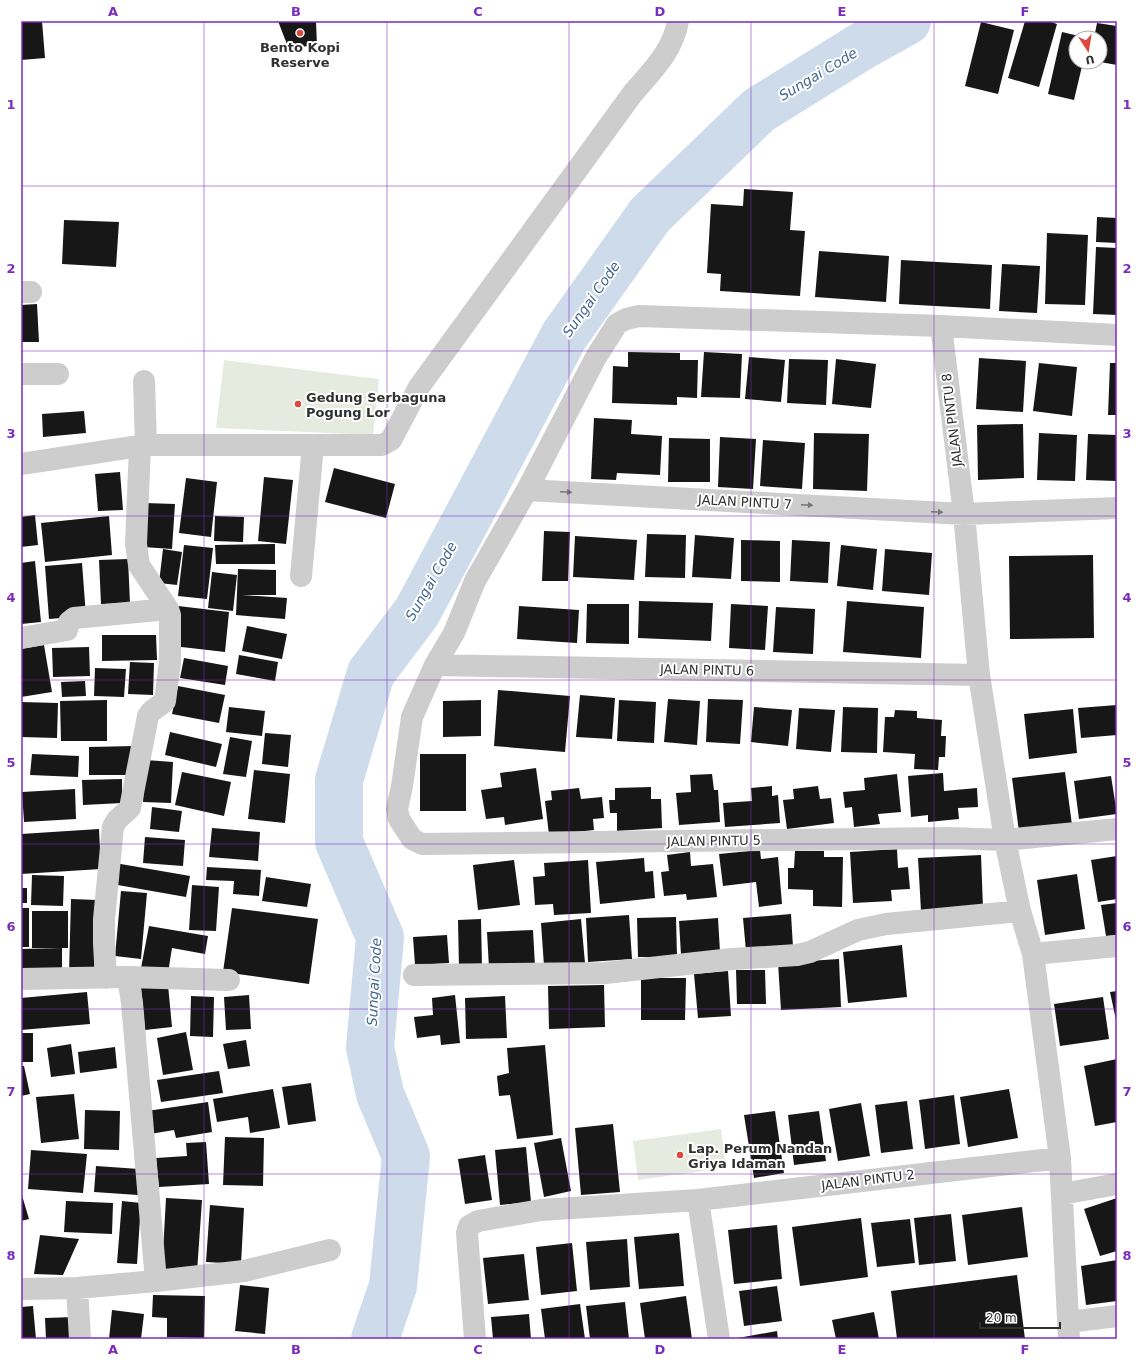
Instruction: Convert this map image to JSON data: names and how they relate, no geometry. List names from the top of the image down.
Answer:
{
  "streets": {
    "street": [
      "JALAN PINTU 8",
      "JALAN PINTU 7",
      "JALAN PINTU 6",
      "JALAN PINTU 5",
      "JALAN PINTU 2"
    ]
  },
  "crossings": [
    ["JALAN PINTU 8", "JALAN PINTU 7"],
    ["JALAN PINTU 8", "JALAN PINTU 6"],
    ["JALAN PINTU 8", "JALAN PINTU 5"],
    ["JALAN PINTU 8", "JALAN PINTU 2"],
    ["JALAN PINTU 6", "JALAN PINTU 5"]
  ],
  "one_way": ["JALAN PINTU 7"],
  "water": ["Sungai Code"],
  "places": ["Bento Kopi Reserve", "Gedung Serbaguna Pogung Lor", "Lap. Perum Nandan Griya Idaman"],
  "scale_bar": "20 m",
  "north": "bottom",
  "grid": {
    "columns": [
      "A",
      "B",
      "C",
      "D",
      "E",
      "F"
    ],
    "rows": [
      "1",
      "2",
      "3",
      "4",
      "5",
      "6",
      "7",
      "8"
    ]
  }
}
